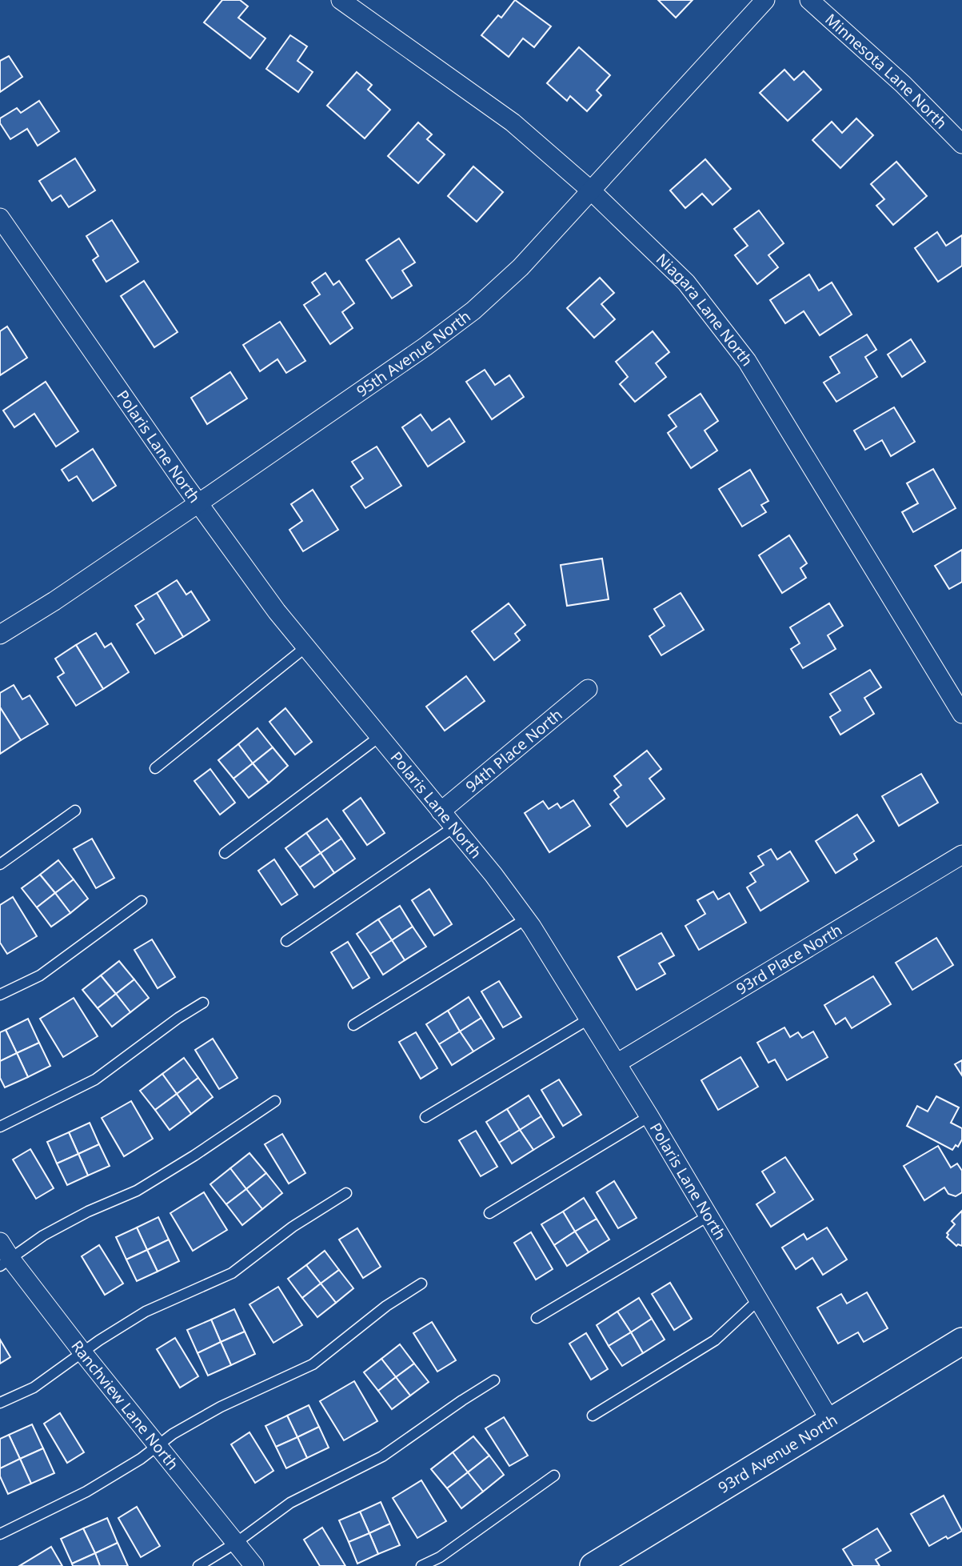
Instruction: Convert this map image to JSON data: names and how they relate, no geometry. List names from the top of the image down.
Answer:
{
  "streets": {
    "main road": ["93rd Avenue North"],
    "street": [
      "Minnesota Lane North",
      "Niagara Lane North",
      "95th Avenue North",
      "Polaris Lane North",
      "94th Place North",
      "93rd Place North",
      "Ranchview Lane North"
    ]
  },
  "crossings": [
    ["Niagara Lane North", "95th Avenue North"],
    ["95th Avenue North", "Polaris Lane North"],
    ["Polaris Lane North", "94th Place North"],
    ["Polaris Lane North", "93rd Place North"],
    ["Polaris Lane North", "93rd Avenue North"]
  ]
}
